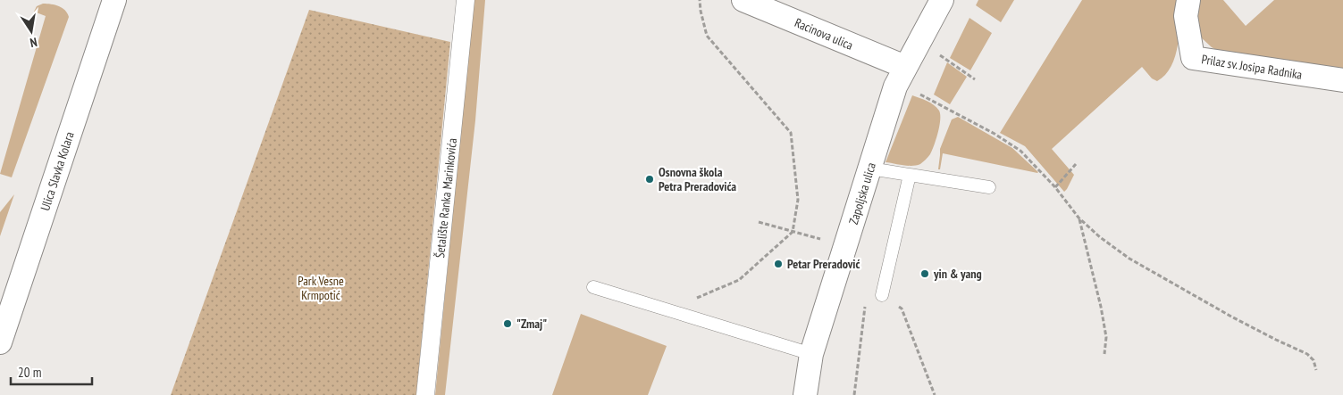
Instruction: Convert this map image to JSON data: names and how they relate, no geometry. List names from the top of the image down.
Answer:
{
  "streets": {
    "street": [
      "Racinova ulica",
      "Prilaz sv. Josipa Radnika",
      "Ulica Slavka Kolara",
      "Zapoljska ulica",
      "Šetalište Ranka Marinkovića"
    ]
  },
  "crossings": [
    ["Racinova ulica", "Zapoljska ulica"]
  ],
  "parks": ["Park Vesne Krmpotić"],
  "places": [
    "Osnovna škola Petra Preradovića",
    "Petar Preradović",
    "yin & yang",
    "\"Zmaj\""
  ],
  "scale_bar": "20 m",
  "north": "bottom"
}
